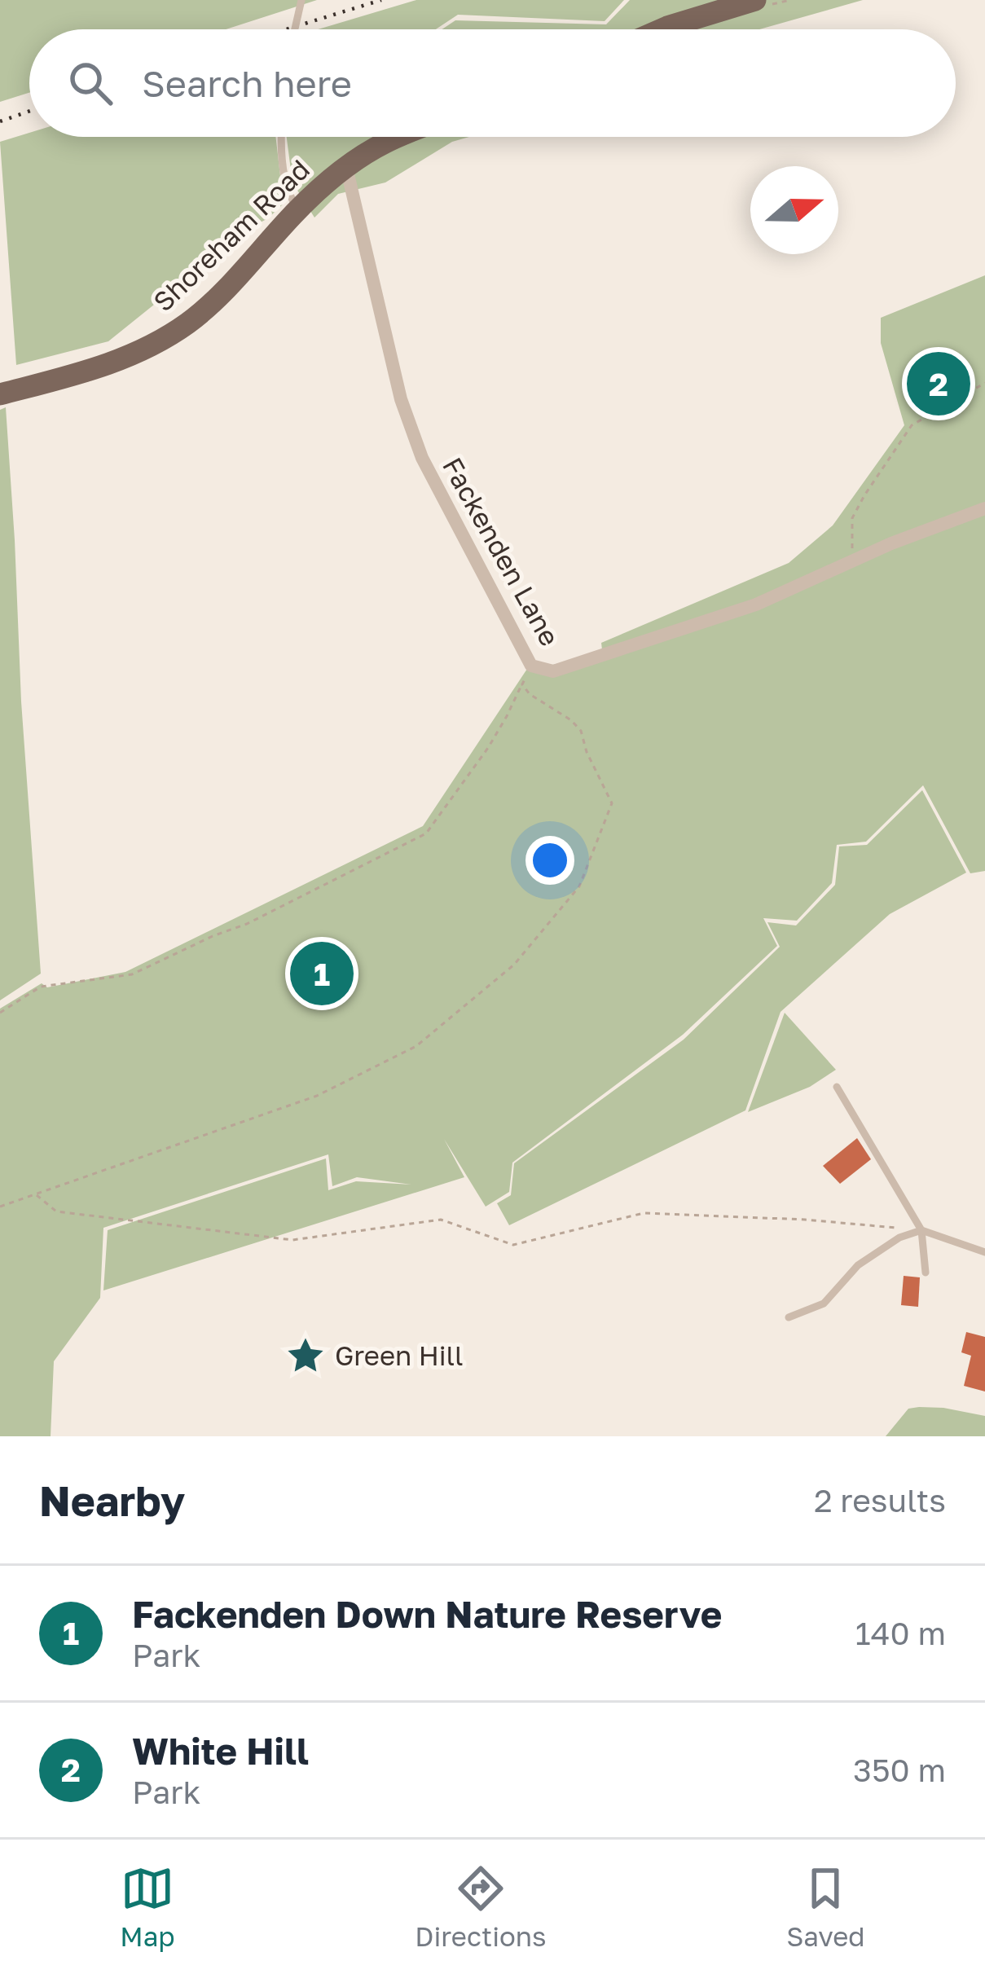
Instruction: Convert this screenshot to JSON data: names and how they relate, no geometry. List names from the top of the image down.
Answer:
{
  "streets": {
    "main road": ["Shoreham Road"],
    "street": ["Fackenden Lane"]
  },
  "crossings": [
    ["Shoreham Road", "Fackenden Lane"]
  ],
  "places": {
    "place": ["Green Hill"]
  },
  "north": "right",
  "page": {
    "search": "Search here",
    "pins": ["2", "1"],
    "heading": ["Nearby", "2 results"],
    "list": [
      {
        "mark": "1",
        "name": "Fackenden Down Nature Reserve",
        "note": "Park",
        "value": "140 m"
      },
      {
        "mark": "2",
        "name": "White Hill",
        "note": "Park",
        "value": "350 m"
      }
    ],
    "nav": ["Map", "Directions", "Saved"]
  }
}
